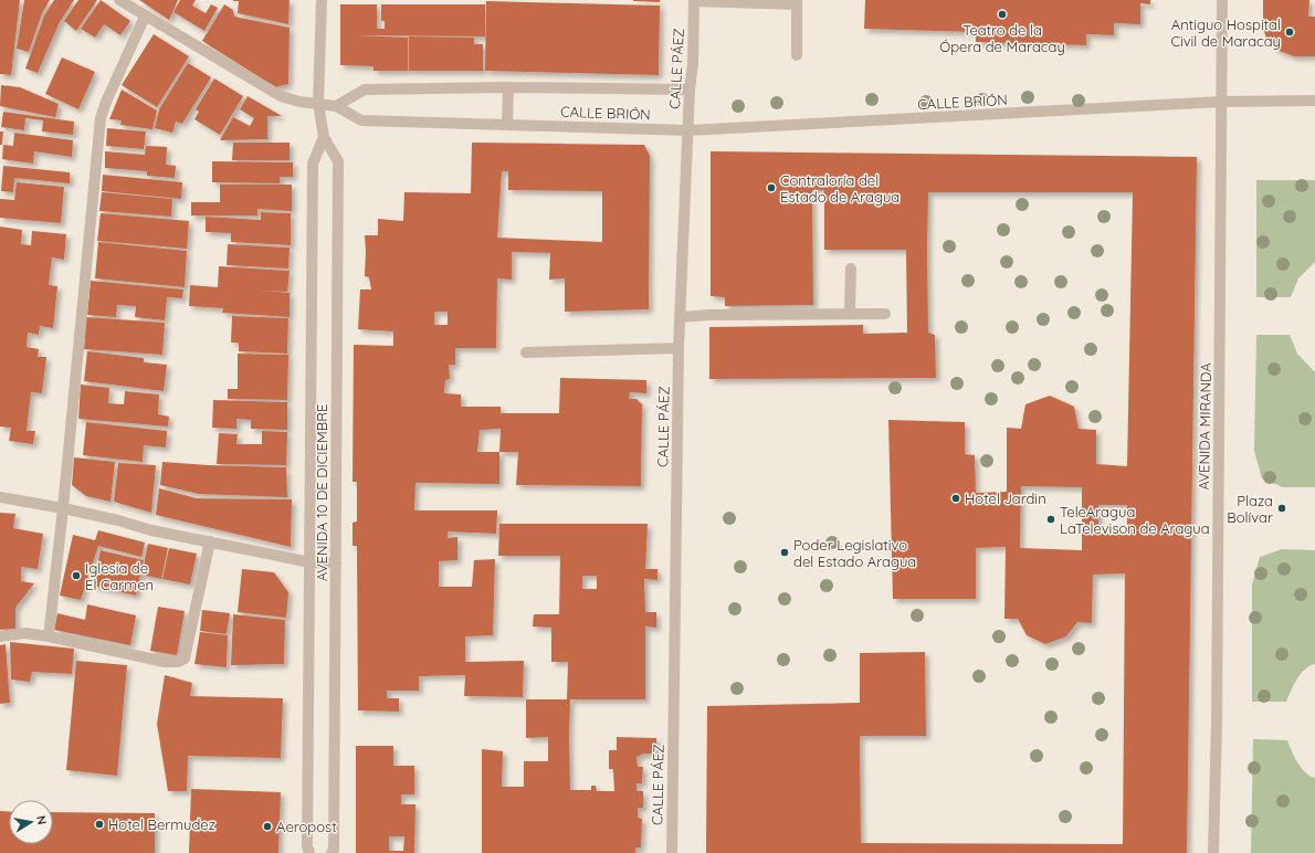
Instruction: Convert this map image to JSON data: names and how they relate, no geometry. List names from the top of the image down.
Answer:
{
  "streets": {
    "street": [
      "CALLE PÁEZ",
      "CALLE BRIÓN",
      "AVENIDA MIRANDA",
      "AVENIDA 10 DE DICIEMBRE"
    ]
  },
  "crossings": [
    ["CALLE PÁEZ", "CALLE BRIÓN"],
    ["CALLE BRIÓN", "AVENIDA MIRANDA"]
  ],
  "places": [
    "Teatro de la Ópera de Maracay",
    "Antiguo Hospital Civil de Maracay",
    "Contraloría del Estado de Aragua",
    "Hotel Jardin",
    "Plaza Bolívar",
    "TeleAragua LaTelevison de Aragua",
    "Poder Legislativo del Estado Aragua",
    "Iglesia de El Carmen",
    "Hotel Bermudez",
    "Aeropost"
  ],
  "north": "right"
}
